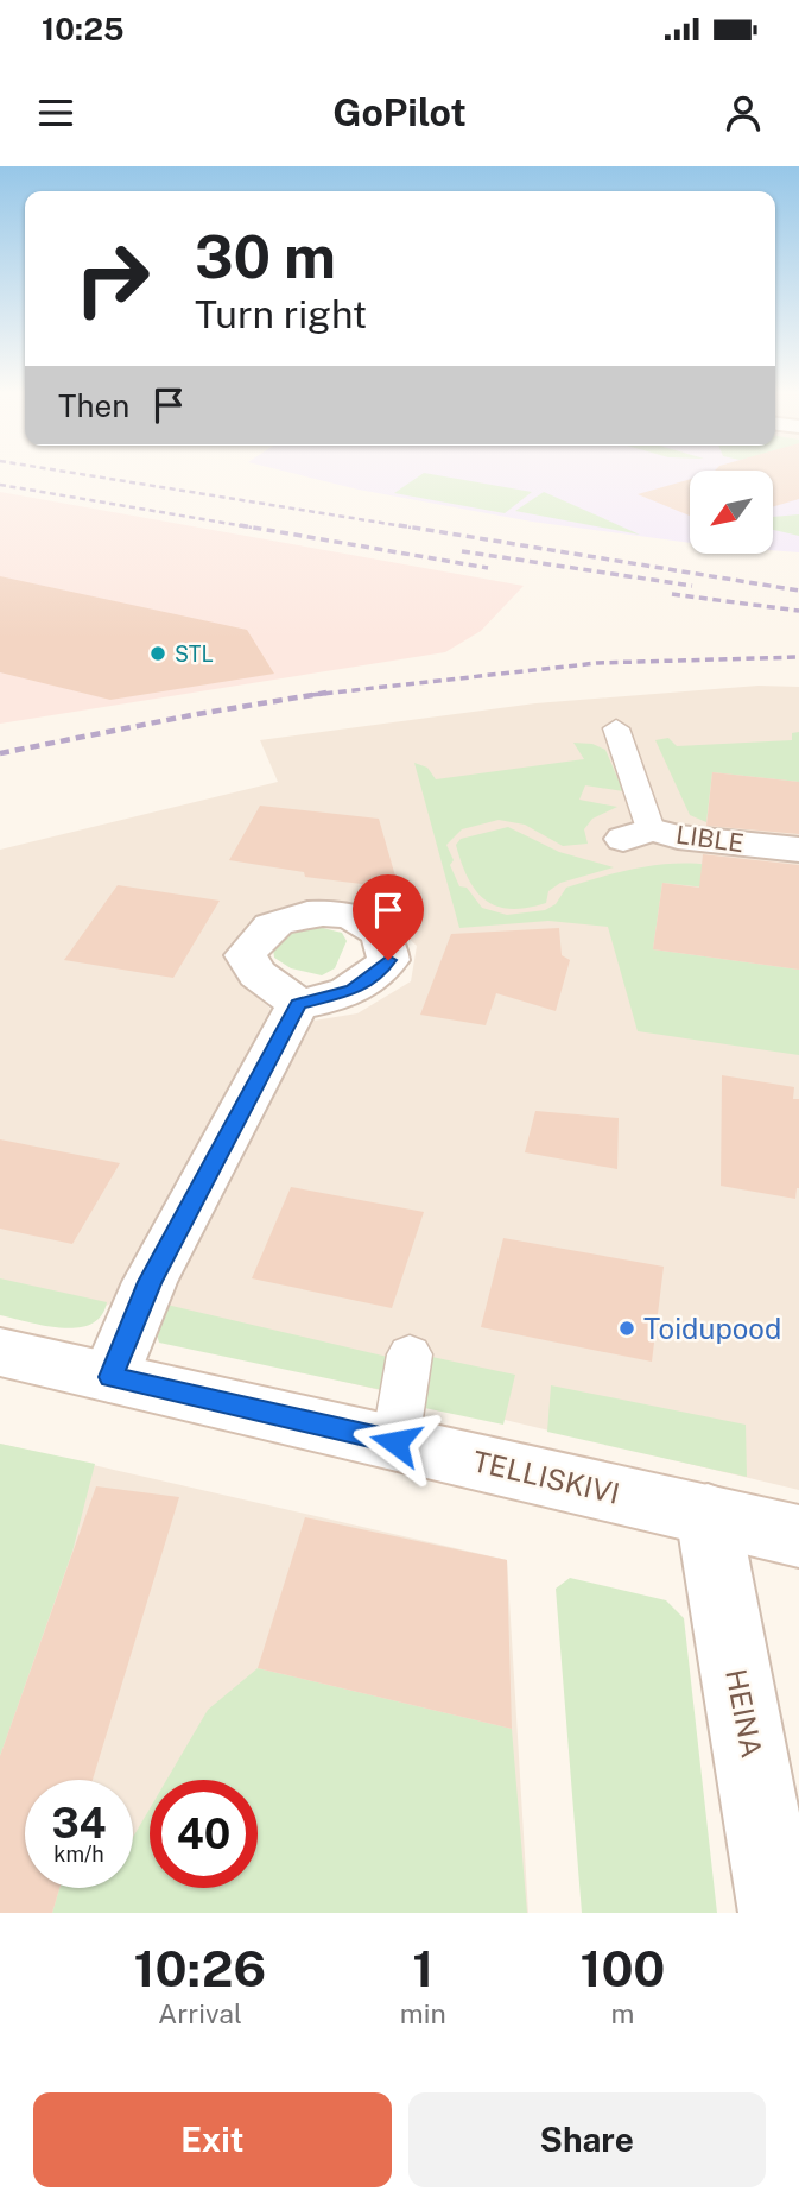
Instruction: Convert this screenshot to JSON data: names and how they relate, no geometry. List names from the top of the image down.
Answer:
{
  "streets": {
    "street": ["LIBLE", "TELLISKIVI", "HEINA"]
  },
  "crossings": [
    ["TELLISKIVI", "HEINA"]
  ],
  "places": ["STL", "Toidupood"],
  "north": "bottom left",
  "page": {
    "status": "10:25",
    "header": "GoPilot",
    "turn": ["30 m", "Turn right"],
    "then": "Then",
    "speed": "34 km/h",
    "limit": "40",
    "eta": [
      "10:26",
      "Arrival",
      "1",
      "min",
      "100",
      "m"
    ],
    "buttons": ["Exit", "Share"]
  }
}
